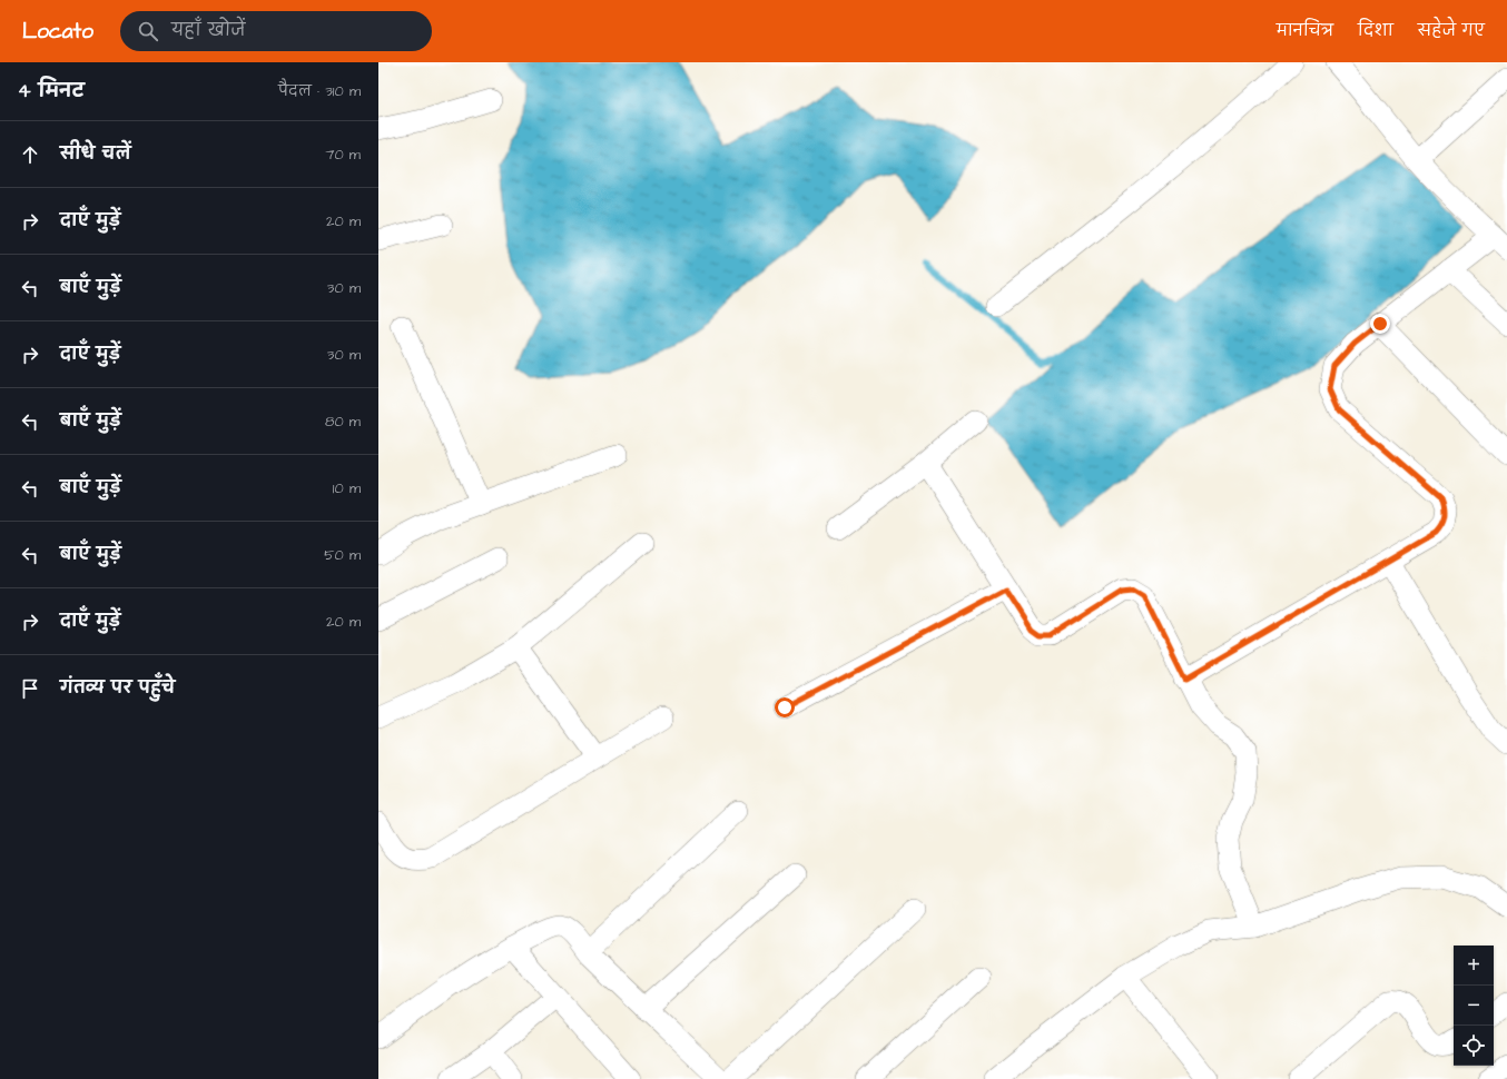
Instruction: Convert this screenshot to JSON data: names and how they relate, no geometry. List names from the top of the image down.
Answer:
{
  "page": {
    "header": "Locato",
    "search": "यहाँ खोजें",
    "nav": ["मानचित्र", "दिशा", "सहेजे गए"],
    "heading": ["4 मिनट", "पैदल · 310 m"],
    "list": [
      ["सीधे चलें", "70 m"],
      ["दाएँ मुड़ें", "20 m"],
      ["बाएँ मुड़ें", "30 m"],
      ["दाएँ मुड़ें", "30 m"],
      ["बाएँ मुड़ें", "80 m"],
      ["बाएँ मुड़ें", "10 m"],
      ["बाएँ मुड़ें", "50 m"],
      ["दाएँ मुड़ें", "20 m"],
      "गंतव्य पर पहुँचे"
    ],
    "map_buttons": ["+", "−"]
  }
}
